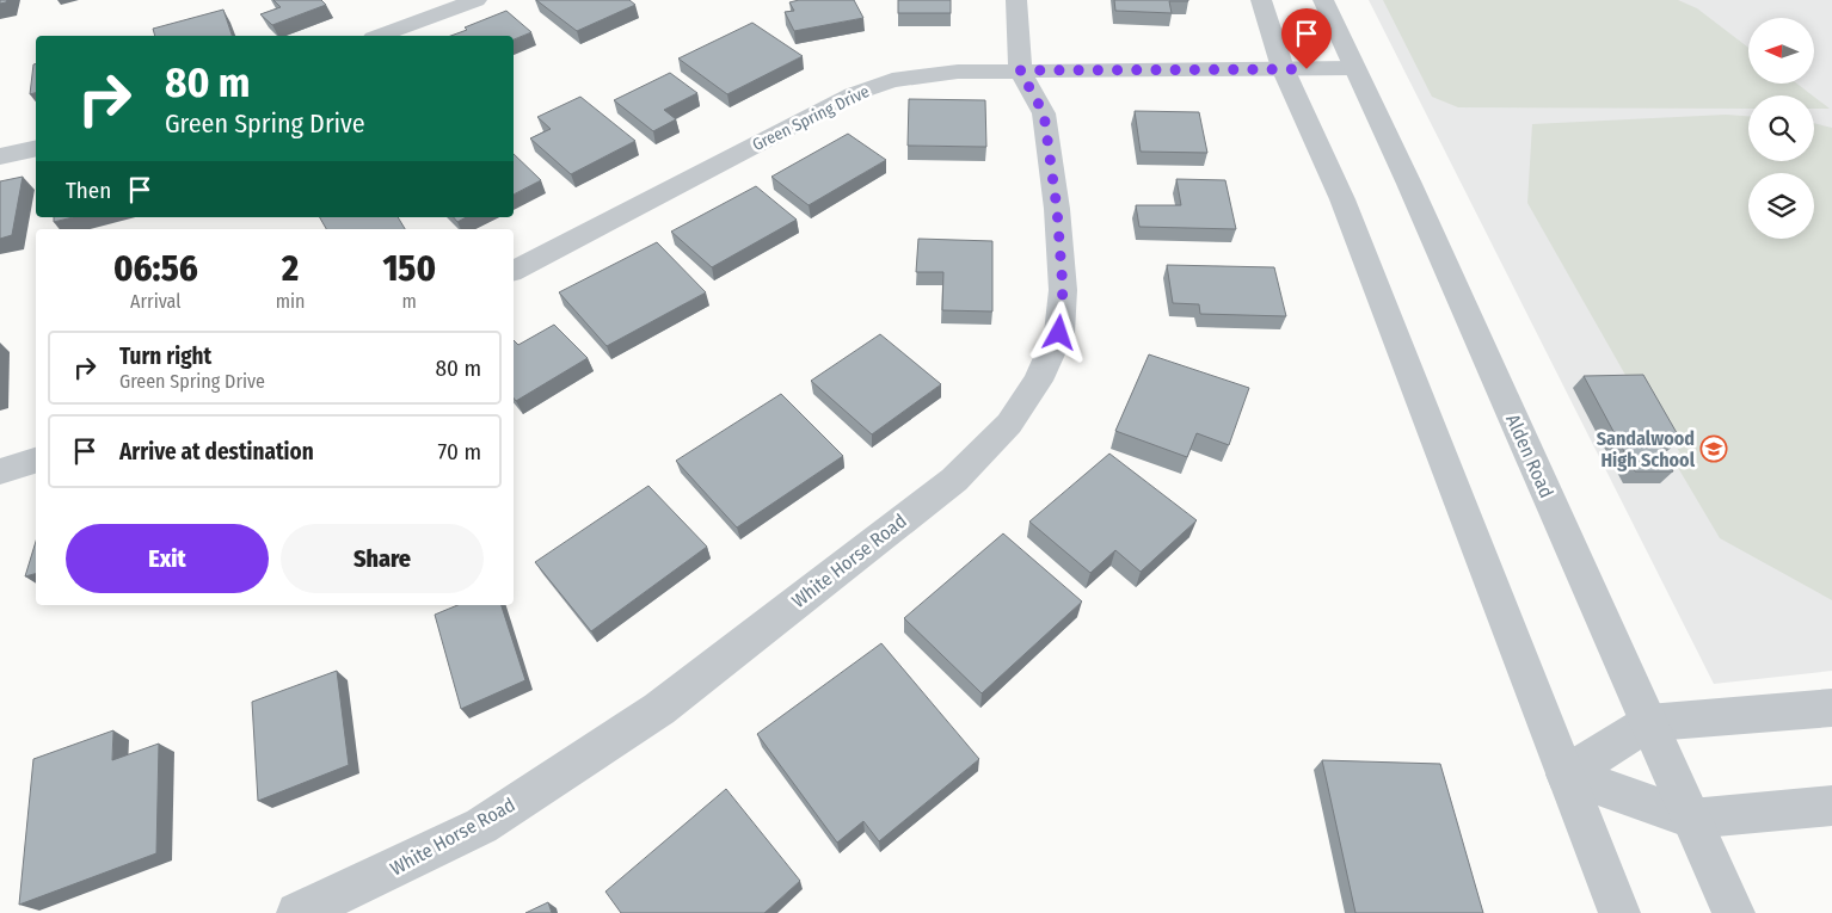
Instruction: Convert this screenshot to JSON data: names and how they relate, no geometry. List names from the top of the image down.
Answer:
{
  "streets": {
    "street": ["Green Spring Drive", "Alden Road", "White Horse Road"]
  },
  "crossings": [
    ["Green Spring Drive", "Alden Road"],
    ["Green Spring Drive", "White Horse Road"]
  ],
  "places": {
    "school or university": ["Sandalwood High School"]
  },
  "north": "left",
  "page": {
    "turn": ["80 m", "Green Spring Drive"],
    "then": "Then",
    "eta": [
      "06:56",
      "Arrival",
      "2",
      "min",
      "150",
      "m"
    ],
    "list": [
      {
        "name": "Turn right",
        "note": "Green Spring Drive",
        "value": "80 m"
      },
      {
        "name": "Arrive at destination",
        "value": "70 m"
      }
    ],
    "buttons": ["Exit", "Share"]
  }
}
